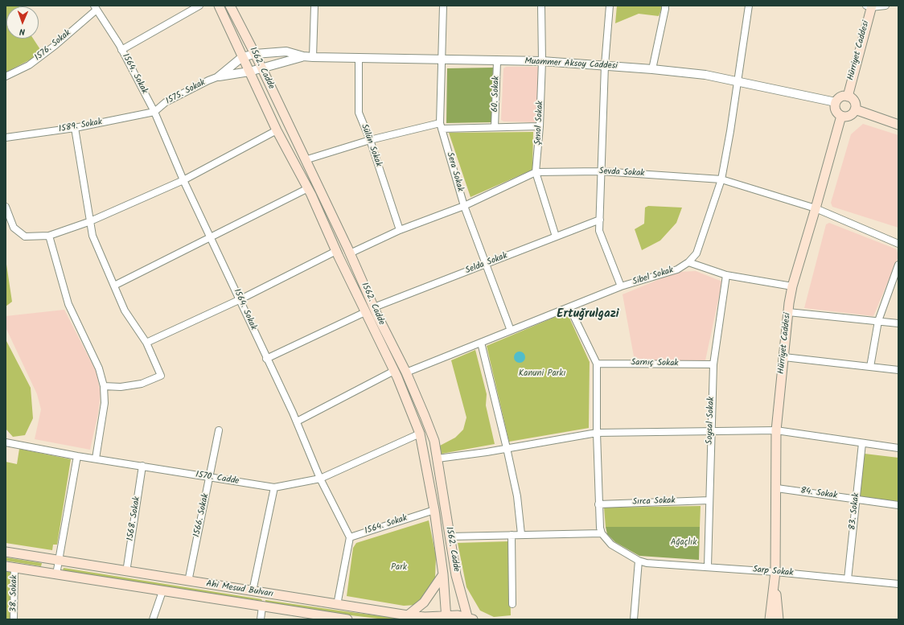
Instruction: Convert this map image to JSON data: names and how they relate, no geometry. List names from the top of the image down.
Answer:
{
  "streets": {
    "main road": ["Hürriyet Caddesi", "1562. Cadde", "Ahi Mesud Bulvarı"],
    "street": [
      "1576. Sokak",
      "Muammer Aksoy Caddesi",
      "1564. Sokak",
      "1575. Sokak",
      "60. Sokak",
      "Şenol Sokak",
      "1589. Sokak",
      "Sülün Sokak",
      "Sera Sokak",
      "Sevda Sokak",
      "Selda Sokak",
      "Sibel Sokak",
      "Sarnıç Sokak",
      "Soysal Sokak",
      "1570. Cadde",
      "84. Sokak",
      "Sırca Sokak",
      "83. Sokak",
      "1566. Sokak",
      "1568. Sokak",
      "Sarp Sokak",
      "38. Sokak"
    ]
  },
  "crossings": [
    ["1576. Sokak", "1564. Sokak"],
    ["Hürriyet Caddesi", "Muammer Aksoy Caddesi"],
    ["Hürriyet Caddesi", "Sevda Sokak"],
    ["Hürriyet Caddesi", "84. Sokak"],
    ["Hürriyet Caddesi", "Sarp Sokak"],
    ["Muammer Aksoy Caddesi", "60. Sokak"],
    ["Muammer Aksoy Caddesi", "Şenol Sokak"],
    ["Muammer Aksoy Caddesi", "Sülün Sokak"],
    ["Muammer Aksoy Caddesi", "Sera Sokak"],
    ["Muammer Aksoy Caddesi", "Sibel Sokak"],
    ["1562. Cadde", "1564. Sokak"],
    ["1562. Cadde", "Sevda Sokak"],
    ["1562. Cadde", "Selda Sokak"],
    ["1562. Cadde", "Sibel Sokak"],
    ["1562. Cadde", "1570. Cadde"],
    ["1562. Cadde", "Ahi Mesud Bulvarı"],
    ["1564. Sokak", "1575. Sokak"],
    ["1564. Sokak", "1589. Sokak"],
    ["1564. Sokak", "1570. Cadde"],
    ["1575. Sokak", "1589. Sokak"],
    ["Şenol Sokak", "Sevda Sokak"],
    ["Şenol Sokak", "Selda Sokak"],
    ["Sülün Sokak", "Sevda Sokak"],
    ["Sera Sokak", "Sevda Sokak"],
    ["Sera Sokak", "Selda Sokak"],
    ["Sera Sokak", "Sibel Sokak"],
    ["Sevda Sokak", "Sibel Sokak"],
    ["Sarnıç Sokak", "Soysal Sokak"],
    ["Soysal Sokak", "Sırca Sokak"],
    ["Soysal Sokak", "Sarp Sokak"],
    ["1570. Cadde", "1566. Sokak"],
    ["1570. Cadde", "1568. Sokak"],
    ["84. Sokak", "83. Sokak"],
    ["83. Sokak", "Sarp Sokak"],
    ["1566. Sokak", "Ahi Mesud Bulvarı"],
    ["1568. Sokak", "Ahi Mesud Bulvarı"],
    ["Ahi Mesud Bulvarı", "38. Sokak"]
  ],
  "districts": ["Ertuğrulgazi"],
  "parks": ["Kanuni Parkı", "Ağaçlık", "Park"],
  "north": "bottom"
}
